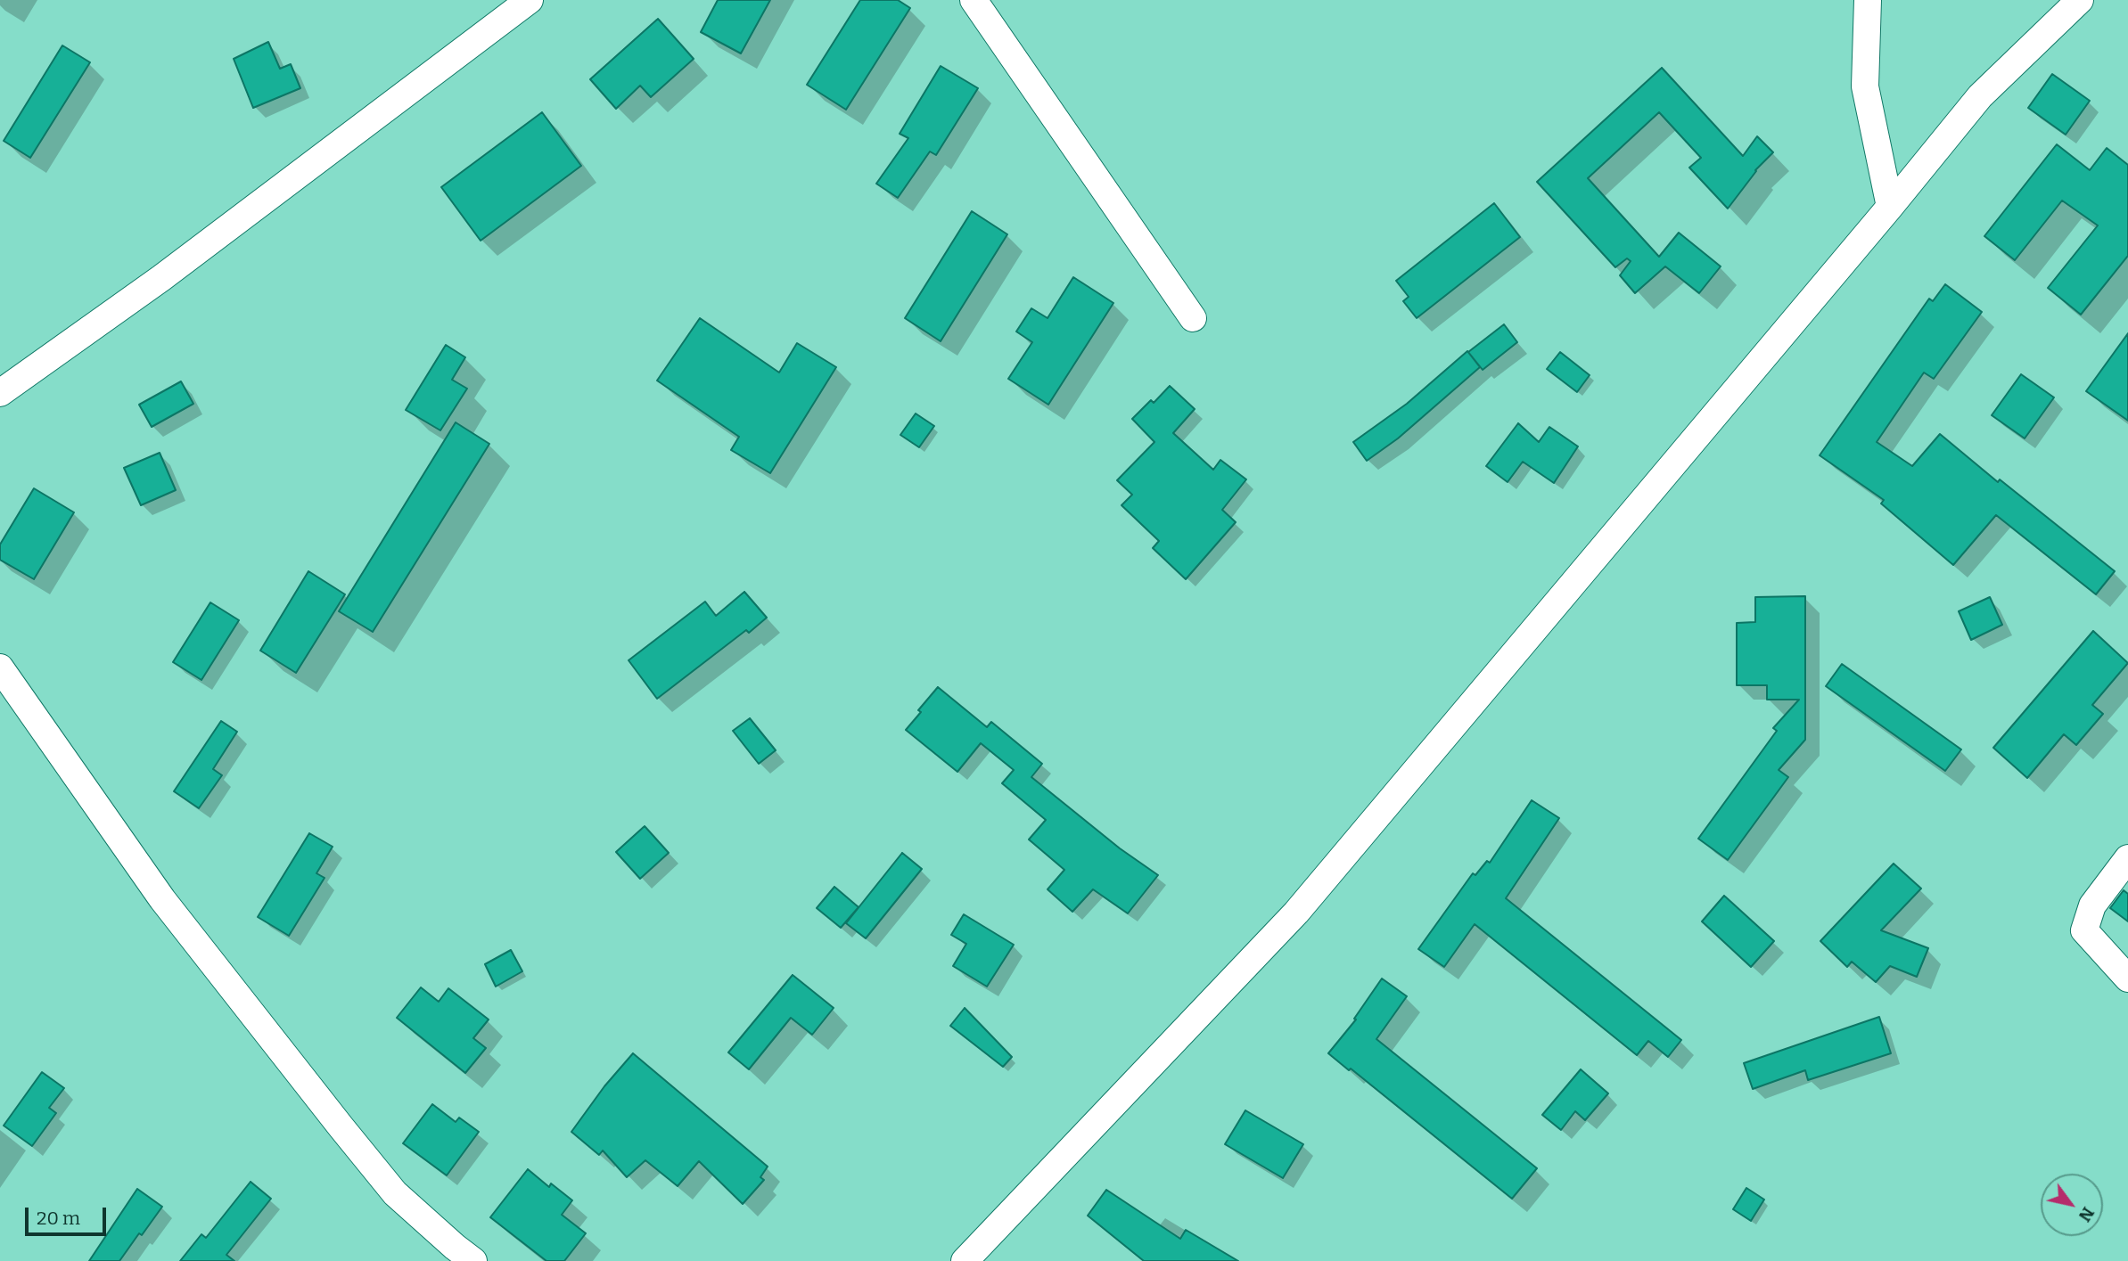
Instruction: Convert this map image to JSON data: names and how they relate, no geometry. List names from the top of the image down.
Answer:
{
  "scale_bar": "20 m",
  "north": "bottom right"
}
